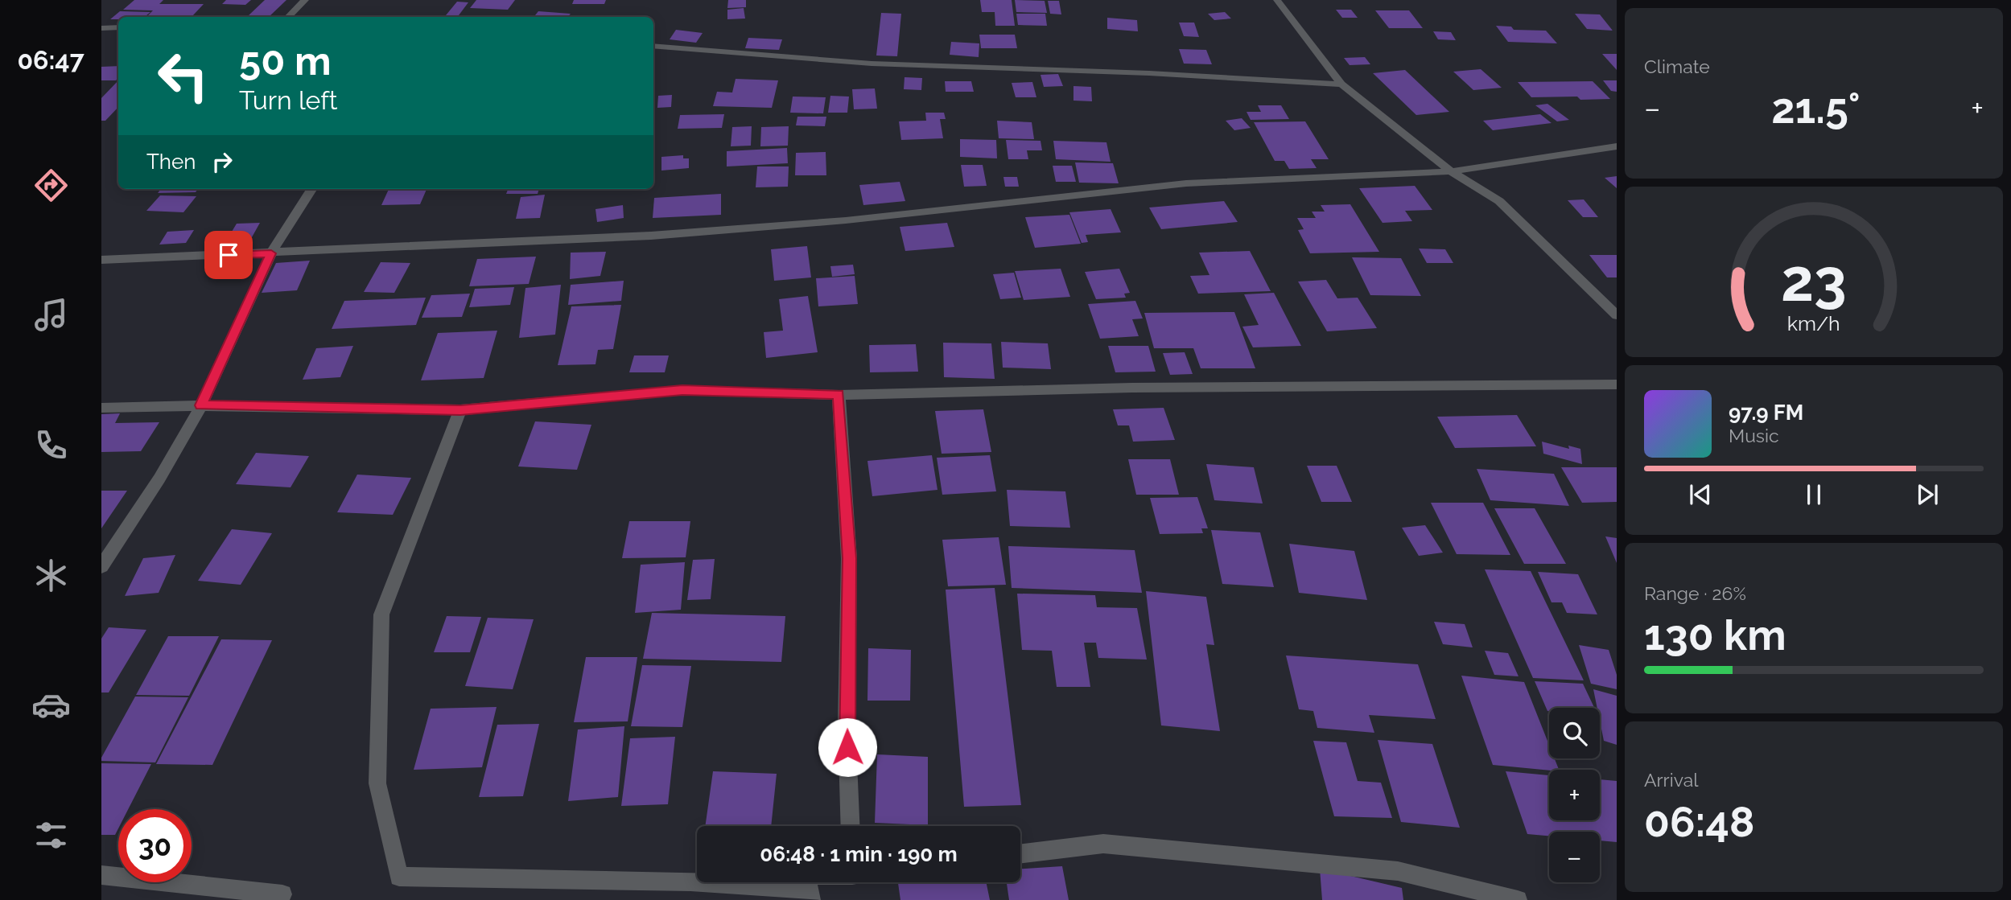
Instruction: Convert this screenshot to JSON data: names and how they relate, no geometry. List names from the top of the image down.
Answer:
{
  "page": {
    "tabs": "06:47",
    "tile": [
      "Climate",
      ["Range · 26%", "130 km"],
      ["Arrival", "06:48"]
    ],
    "turn": ["50 m", "Turn left"],
    "heat": ["−", "21.5°", "+"],
    "then": "Then",
    "song": ["97.9 FM", "Music"],
    "map_buttons": ["+", "−"],
    "limit": "30",
    "trip": "06:48 · 1 min · 190 m",
    "gauge": ["23", "km/h"]
  }
}
